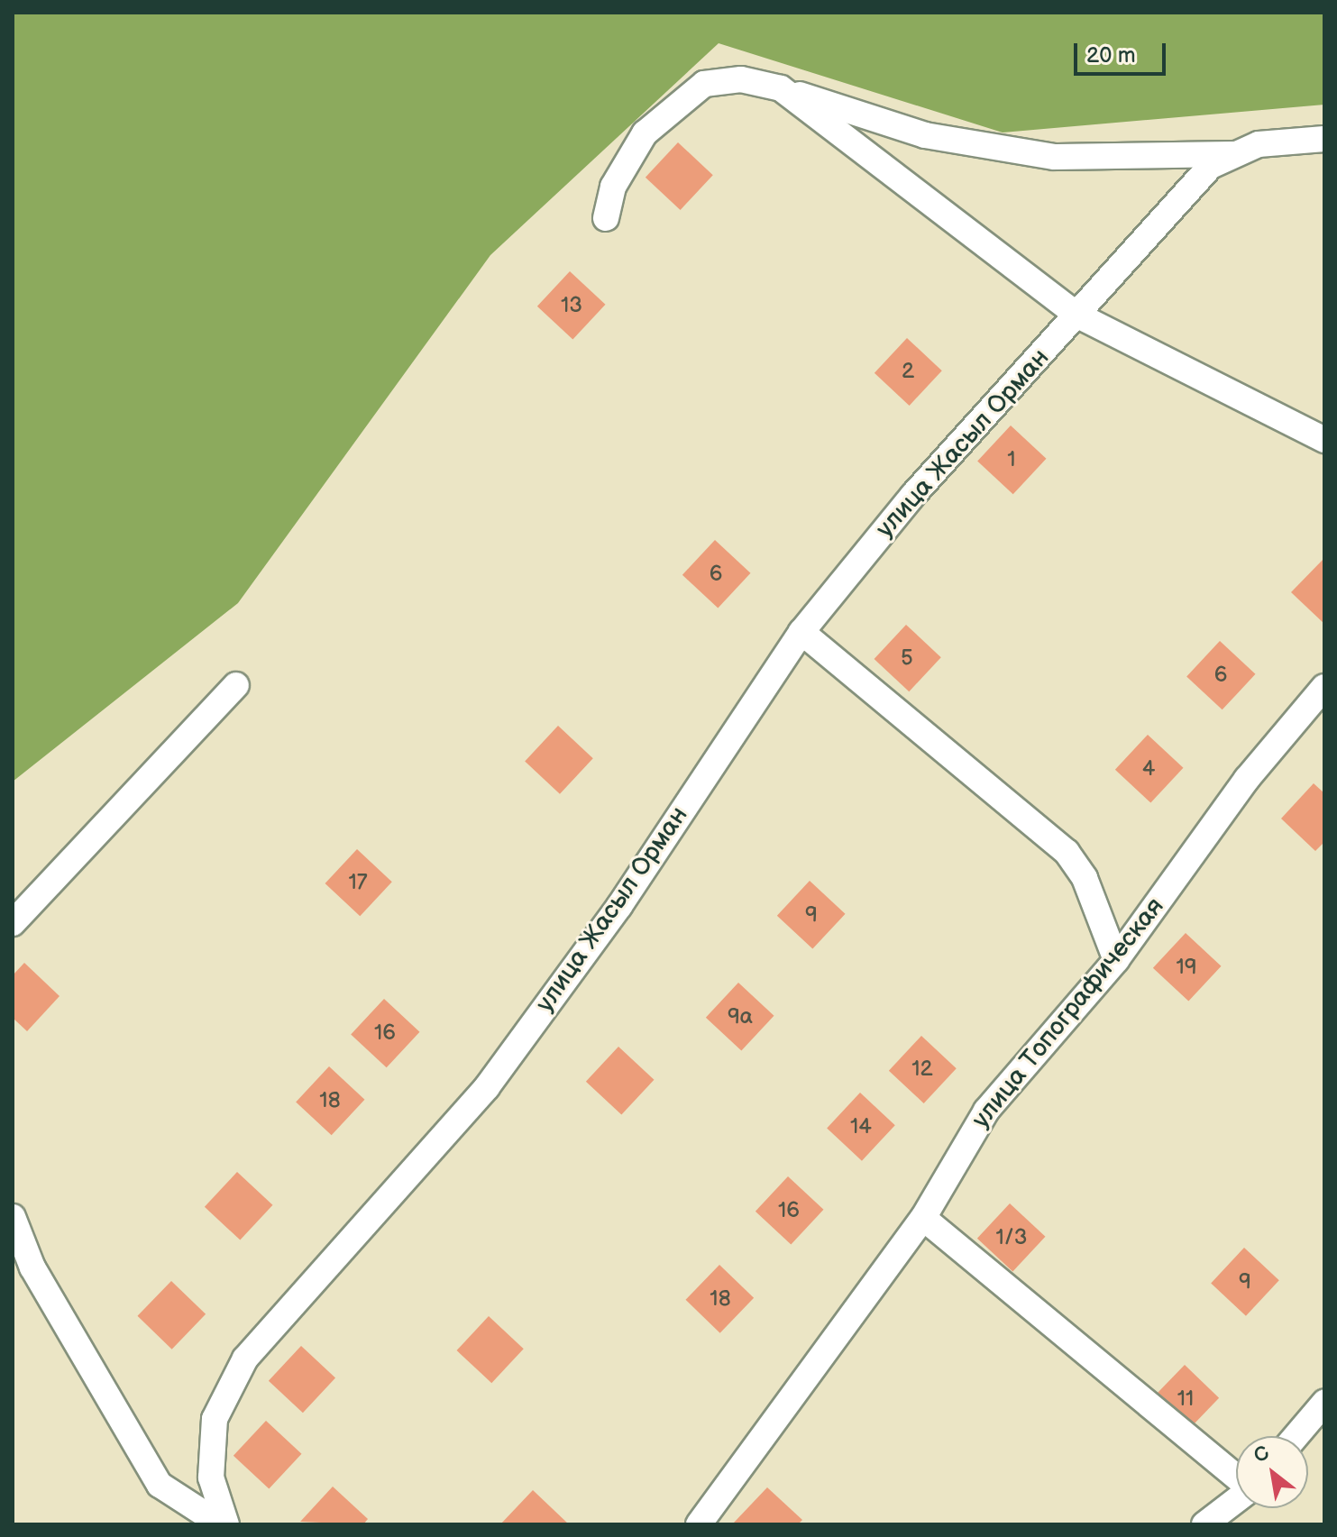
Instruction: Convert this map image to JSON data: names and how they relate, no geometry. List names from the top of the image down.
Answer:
{
  "streets": {
    "street": ["улица Жасыл Орман", "улица Топографическая"]
  },
  "house_numbers": [
    "13",
    "2",
    "1",
    "6",
    "5",
    "6",
    "4",
    "17",
    "9",
    "19",
    "9а",
    "16",
    "12",
    "18",
    "14",
    "16",
    "1/3",
    "9",
    "18",
    "11"
  ],
  "scale_bar": "20 m",
  "north": "top left"
}
